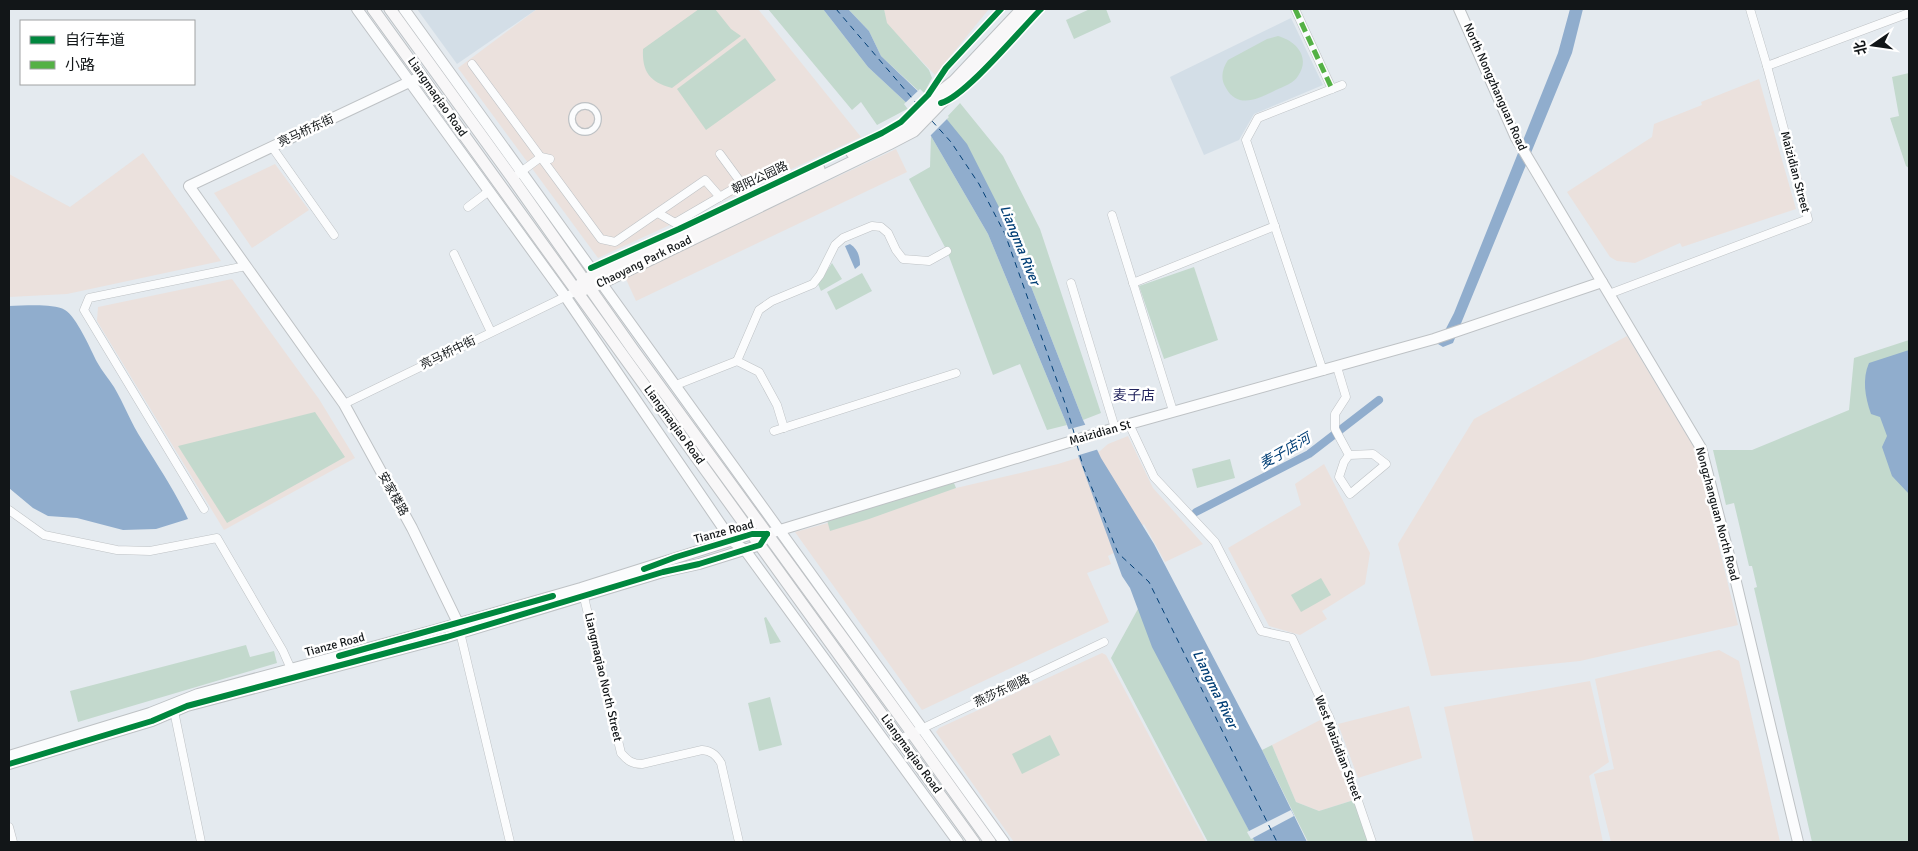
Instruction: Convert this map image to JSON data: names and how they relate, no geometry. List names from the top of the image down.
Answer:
{
  "streets": {
    "main road": ["Liangmaqiao Road", "Chaoyang Park Road"],
    "street": [
      "North Nongzhanguan Road",
      "亮马桥东街",
      "Maizidian Street",
      "亮马桥中街",
      "Maizidian St",
      "安家楼路",
      "Nongzhanguan North Road",
      "Tianze Road",
      "Liangmaqiao North Street",
      "燕莎东侧路",
      "West Maizidian Street"
    ],
    "cycle path": ["朝阳公园路"]
  },
  "crossings": [
    ["North Nongzhanguan Road", "Nongzhanguan North Road"],
    ["Liangmaqiao Road", "亮马桥东街"],
    ["Liangmaqiao Road", "Chaoyang Park Road"],
    ["Liangmaqiao Road", "亮马桥中街"],
    ["Liangmaqiao Road", "Maizidian St"],
    ["Liangmaqiao Road", "Tianze Road"],
    ["Liangmaqiao Road", "燕莎东侧路"],
    ["亮马桥东街", "安家楼路"],
    ["Maizidian Street", "Nongzhanguan North Road"],
    ["Chaoyang Park Road", "亮马桥中街"],
    ["亮马桥中街", "安家楼路"],
    ["Maizidian St", "Nongzhanguan North Road"],
    ["Maizidian St", "Tianze Road"],
    ["Maizidian St", "West Maizidian Street"],
    ["安家楼路", "Tianze Road"],
    ["Tianze Road", "Liangmaqiao North Street"]
  ],
  "districts": ["麦子店"],
  "water": ["Liangma River", "麦子店河"],
  "legend": ["自行车道", "小路"],
  "north": "left"
}
